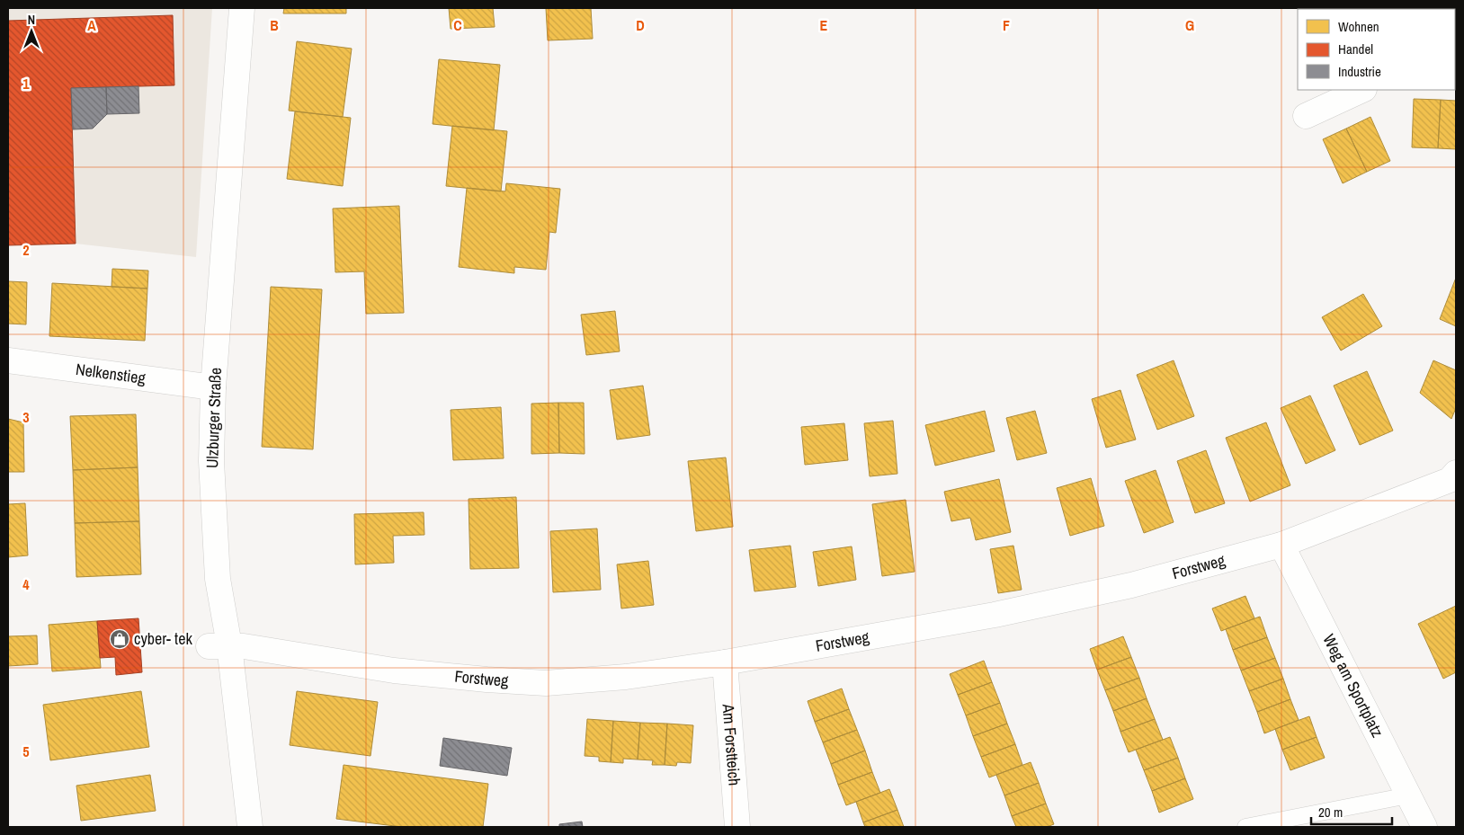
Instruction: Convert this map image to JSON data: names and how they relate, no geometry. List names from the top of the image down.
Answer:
{
  "streets": {
    "street": [
      "Nelkenstieg",
      "Ulzburger Straße",
      "Forstweg",
      "Weg am Sportplatz",
      "Am Forstteich"
    ]
  },
  "crossings": [
    ["Nelkenstieg", "Ulzburger Straße"],
    ["Ulzburger Straße", "Forstweg"],
    ["Forstweg", "Weg am Sportplatz"],
    ["Forstweg", "Am Forstteich"]
  ],
  "places": {
    "shop": ["cyber- tek"]
  },
  "legend": ["Wohnen", "Handel", "Industrie"],
  "scale_bar": "20 m",
  "north": "top",
  "grid": {
    "columns": [
      "A",
      "B",
      "C",
      "D",
      "E",
      "F",
      "G"
    ],
    "rows": [
      "1",
      "2",
      "3",
      "4",
      "5"
    ]
  }
}
